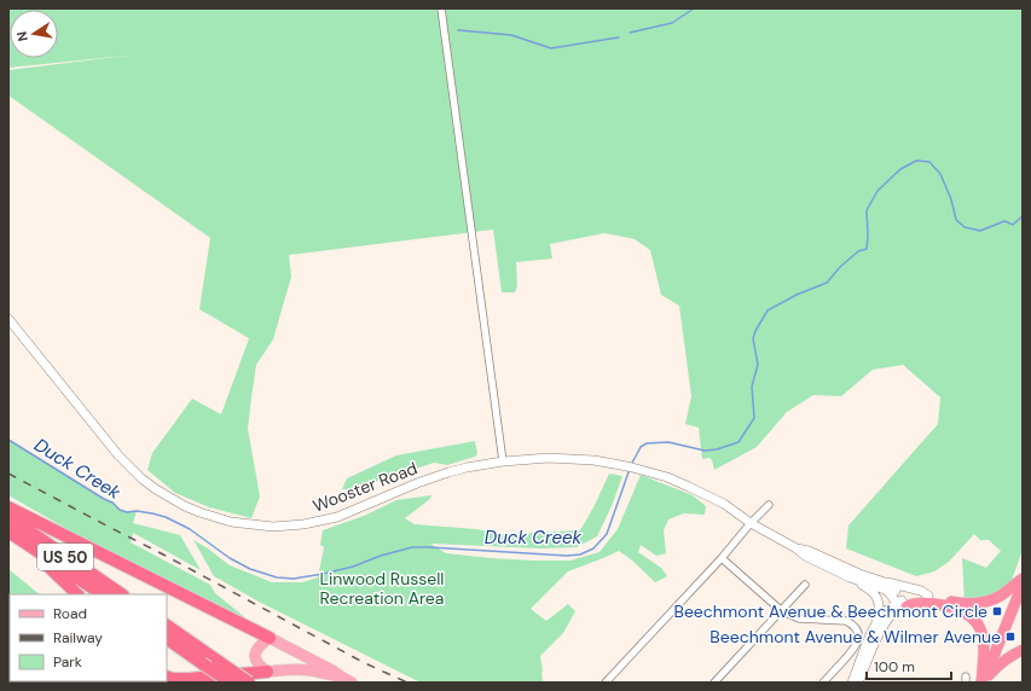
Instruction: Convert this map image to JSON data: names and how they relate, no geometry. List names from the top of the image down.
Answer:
{
  "streets": {
    "highway": ["US 50"],
    "street": ["Wooster Road"]
  },
  "water": ["Duck Creek"],
  "parks": ["Linwood Russell Recreation Area"],
  "places": {
    "transit": ["Beechmont Avenue & Beechmont Circle", "Beechmont Avenue & Wilmer Avenue"]
  },
  "legend": ["Road", "Railway", "Park"],
  "scale_bar": "100 m",
  "north": "left"
}
